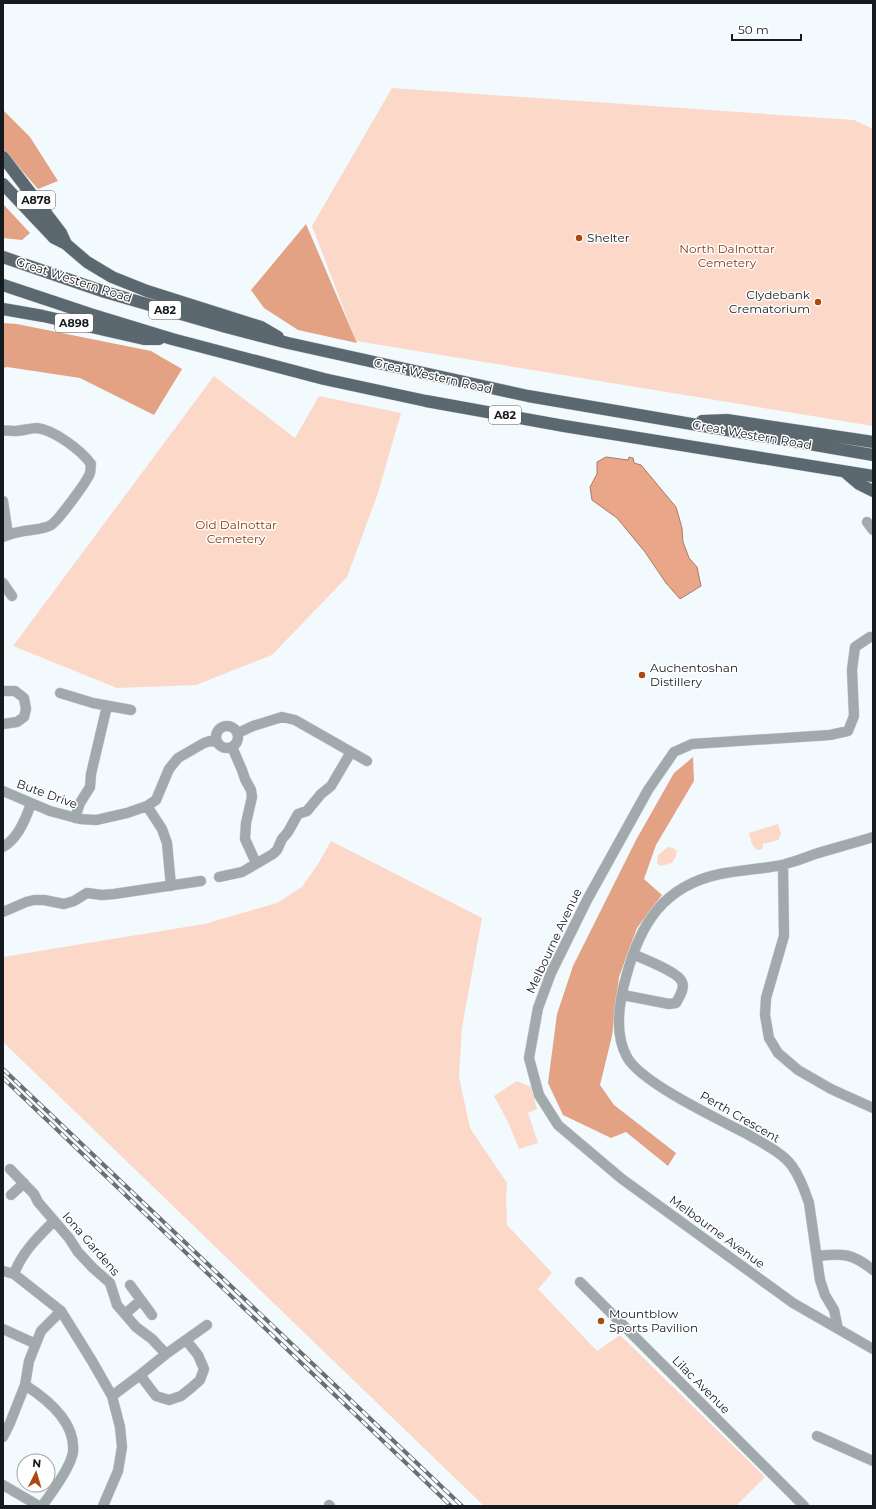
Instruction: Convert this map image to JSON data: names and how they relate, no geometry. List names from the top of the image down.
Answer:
{
  "streets": {
    "main road": [
      "A878",
      "Great Western Road",
      "A82",
      "A898"
    ],
    "street": [
      "Bute Drive",
      "Melbourne Avenue",
      "Perth Crescent",
      "Iona Gardens",
      "Lilac Avenue"
    ]
  },
  "crossings": [
    ["Great Western Road", "A898"],
    ["Melbourne Avenue", "Perth Crescent"]
  ],
  "parks": ["North Dalnottar Cemetery", "Old Dalnottar Cemetery"],
  "places": [
    "Shelter",
    "Clydebank Crematorium",
    "Auchentoshan Distillery",
    "Mountblow Sports Pavilion"
  ],
  "scale_bar": "50 m",
  "north": "top"
}
